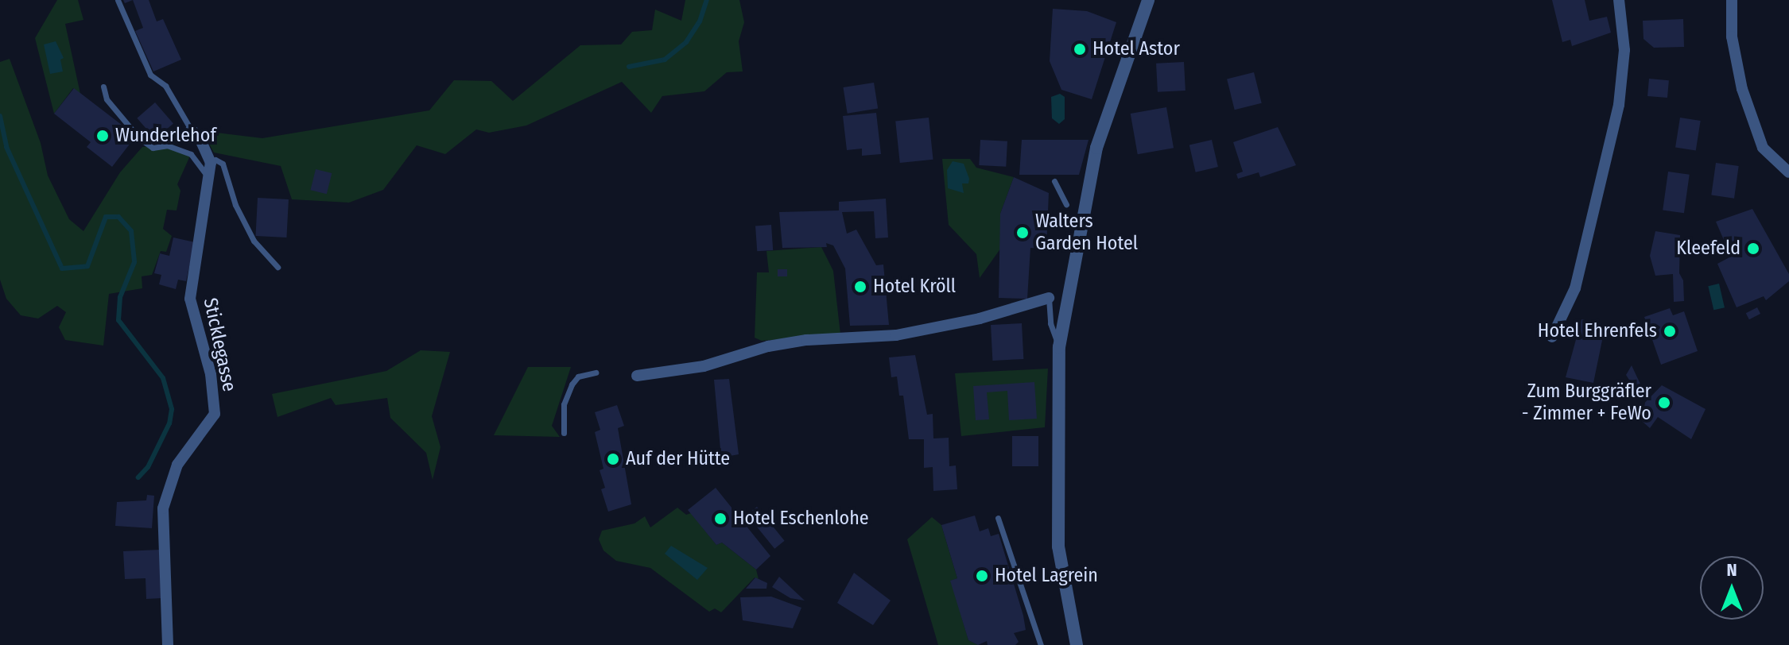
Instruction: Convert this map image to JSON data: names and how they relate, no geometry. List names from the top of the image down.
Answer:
{
  "streets": {
    "street": ["Sticklegasse"]
  },
  "places": [
    "Hotel Astor",
    "Wunderlehof",
    "Walters Garden Hotel",
    "Kleefeld",
    "Hotel Kröll",
    "Hotel Ehrenfels",
    "Zum Burggräfler - Zimmer + FeWo",
    "Auf der Hütte",
    "Hotel Eschenlohe",
    "Hotel Lagrein"
  ],
  "north": "top"
}
